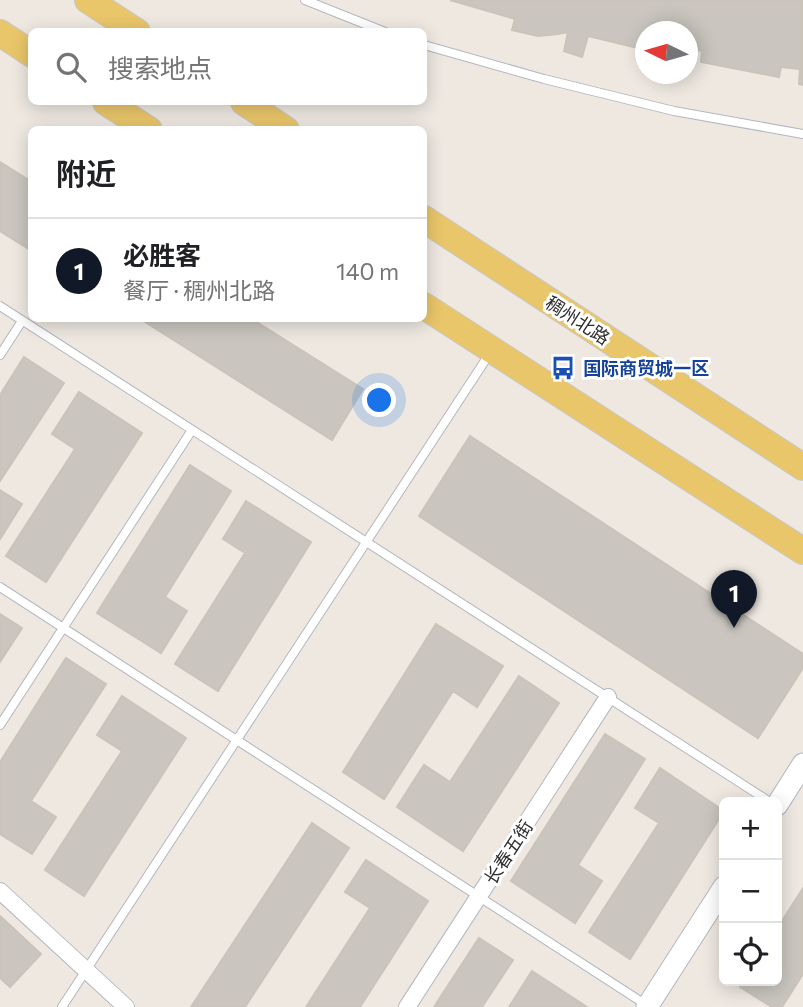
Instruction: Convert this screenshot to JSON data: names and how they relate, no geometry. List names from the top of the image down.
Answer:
{
  "streets": {
    "main road": ["稠州北路"],
    "street": ["长春五街"]
  },
  "places": {
    "bus stop": ["国际商贸城一区"]
  },
  "north": "left",
  "page": {
    "search": "搜索地点",
    "heading": "附近",
    "list": [
      {
        "mark": "1",
        "name": "必胜客",
        "note": "餐厅 · 稠州北路",
        "value": "140 m"
      }
    ],
    "pins": "1",
    "map_buttons": ["+", "−"]
  }
}
